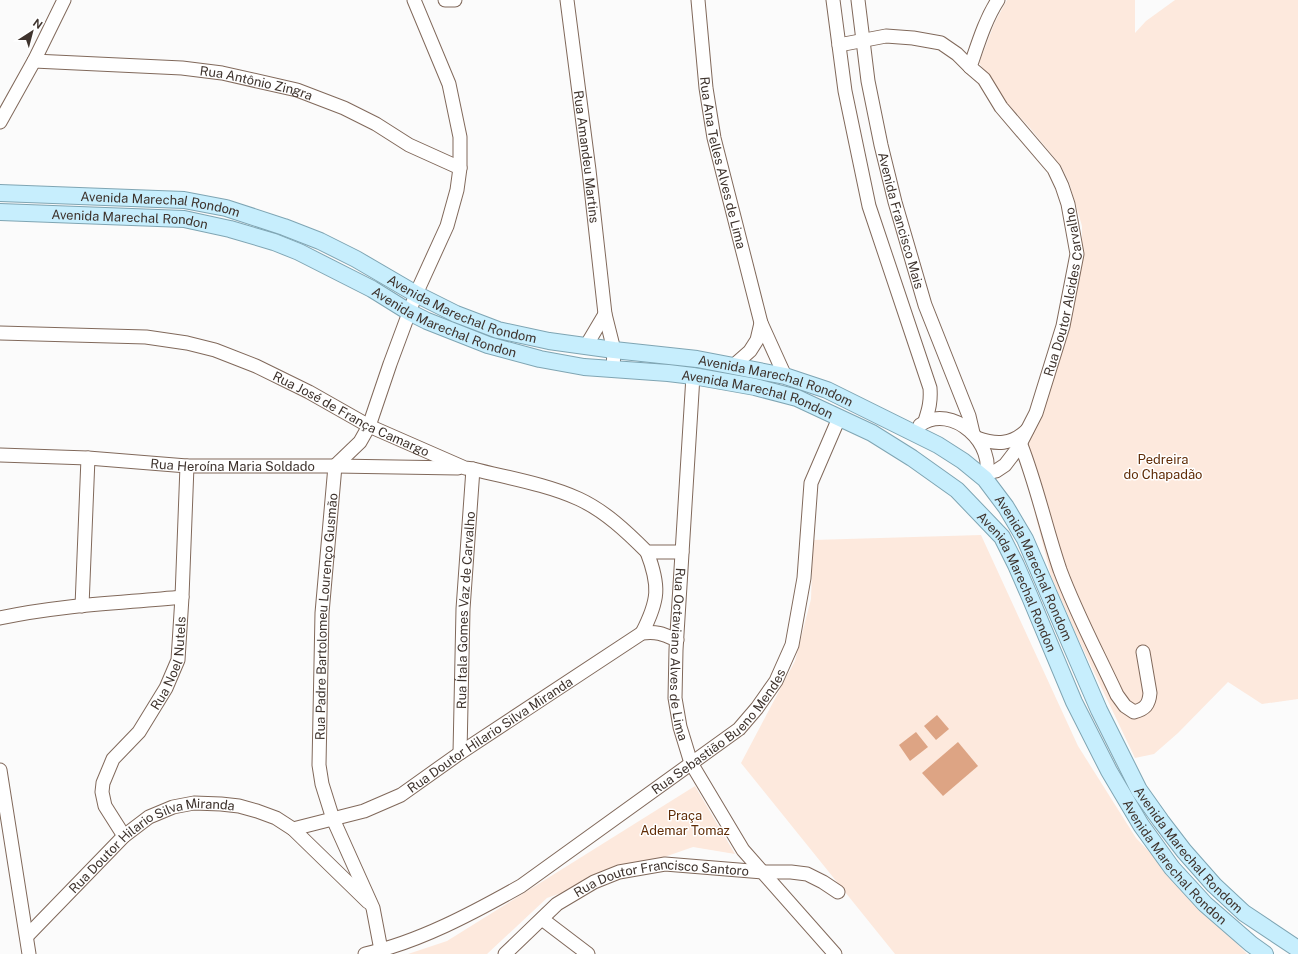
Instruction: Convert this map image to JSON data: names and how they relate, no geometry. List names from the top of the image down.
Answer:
{
  "streets": {
    "main road": ["Avenida Marechal Rondom", "Avenida Marechal Rondon"],
    "street": [
      "Rua Antônio Zingra",
      "Rua Amandeu Martins",
      "Rua Ana Telles Alves de Lima",
      "Avenida Francisco Mais",
      "Rua Doutor Alcides Carvalho",
      "Rua José de França Camargo",
      "Rua Heroína Maria Soldado",
      "Rua Ítala Gomes Vaz de Carvalho",
      "Rua Padre Bartolomeu Lourenço Gusmão",
      "Rua Octaviano Alves de Lima",
      "Rua Noel Nutels",
      "Rua Sebastião Bueno Mendes",
      "Rua Doutor Hilario Silva Miranda",
      "Rua Doutor Francisco Santoro"
    ]
  },
  "crossings": [
    ["Rua Amandeu Martins", "Avenida Marechal Rondom"],
    ["Rua Amandeu Martins", "Avenida Marechal Rondon"],
    ["Rua Ana Telles Alves de Lima", "Avenida Marechal Rondom"],
    ["Avenida Marechal Rondom", "Avenida Francisco Mais"],
    ["Avenida Marechal Rondom", "Rua Doutor Alcides Carvalho"],
    ["Avenida Marechal Rondon", "Rua Octaviano Alves de Lima"],
    ["Avenida Marechal Rondon", "Rua Sebastião Bueno Mendes"],
    ["Avenida Francisco Mais", "Rua Doutor Alcides Carvalho"],
    ["Rua José de França Camargo", "Rua Heroína Maria Soldado"],
    ["Rua José de França Camargo", "Rua Ítala Gomes Vaz de Carvalho"],
    ["Rua Heroína Maria Soldado", "Rua Ítala Gomes Vaz de Carvalho"],
    ["Rua Heroína Maria Soldado", "Rua Padre Bartolomeu Lourenço Gusmão"],
    ["Rua Heroína Maria Soldado", "Rua Noel Nutels"],
    ["Rua Ítala Gomes Vaz de Carvalho", "Rua Doutor Hilario Silva Miranda"],
    ["Rua Padre Bartolomeu Lourenço Gusmão", "Rua Sebastião Bueno Mendes"],
    ["Rua Padre Bartolomeu Lourenço Gusmão", "Rua Doutor Hilario Silva Miranda"],
    ["Rua Octaviano Alves de Lima", "Rua Sebastião Bueno Mendes"],
    ["Rua Octaviano Alves de Lima", "Rua Doutor Francisco Santoro"],
    ["Rua Noel Nutels", "Rua Doutor Hilario Silva Miranda"]
  ],
  "parks": ["Pedreira do Chapadão", "Praça Ademar Tomaz"],
  "north": "top right"
}
